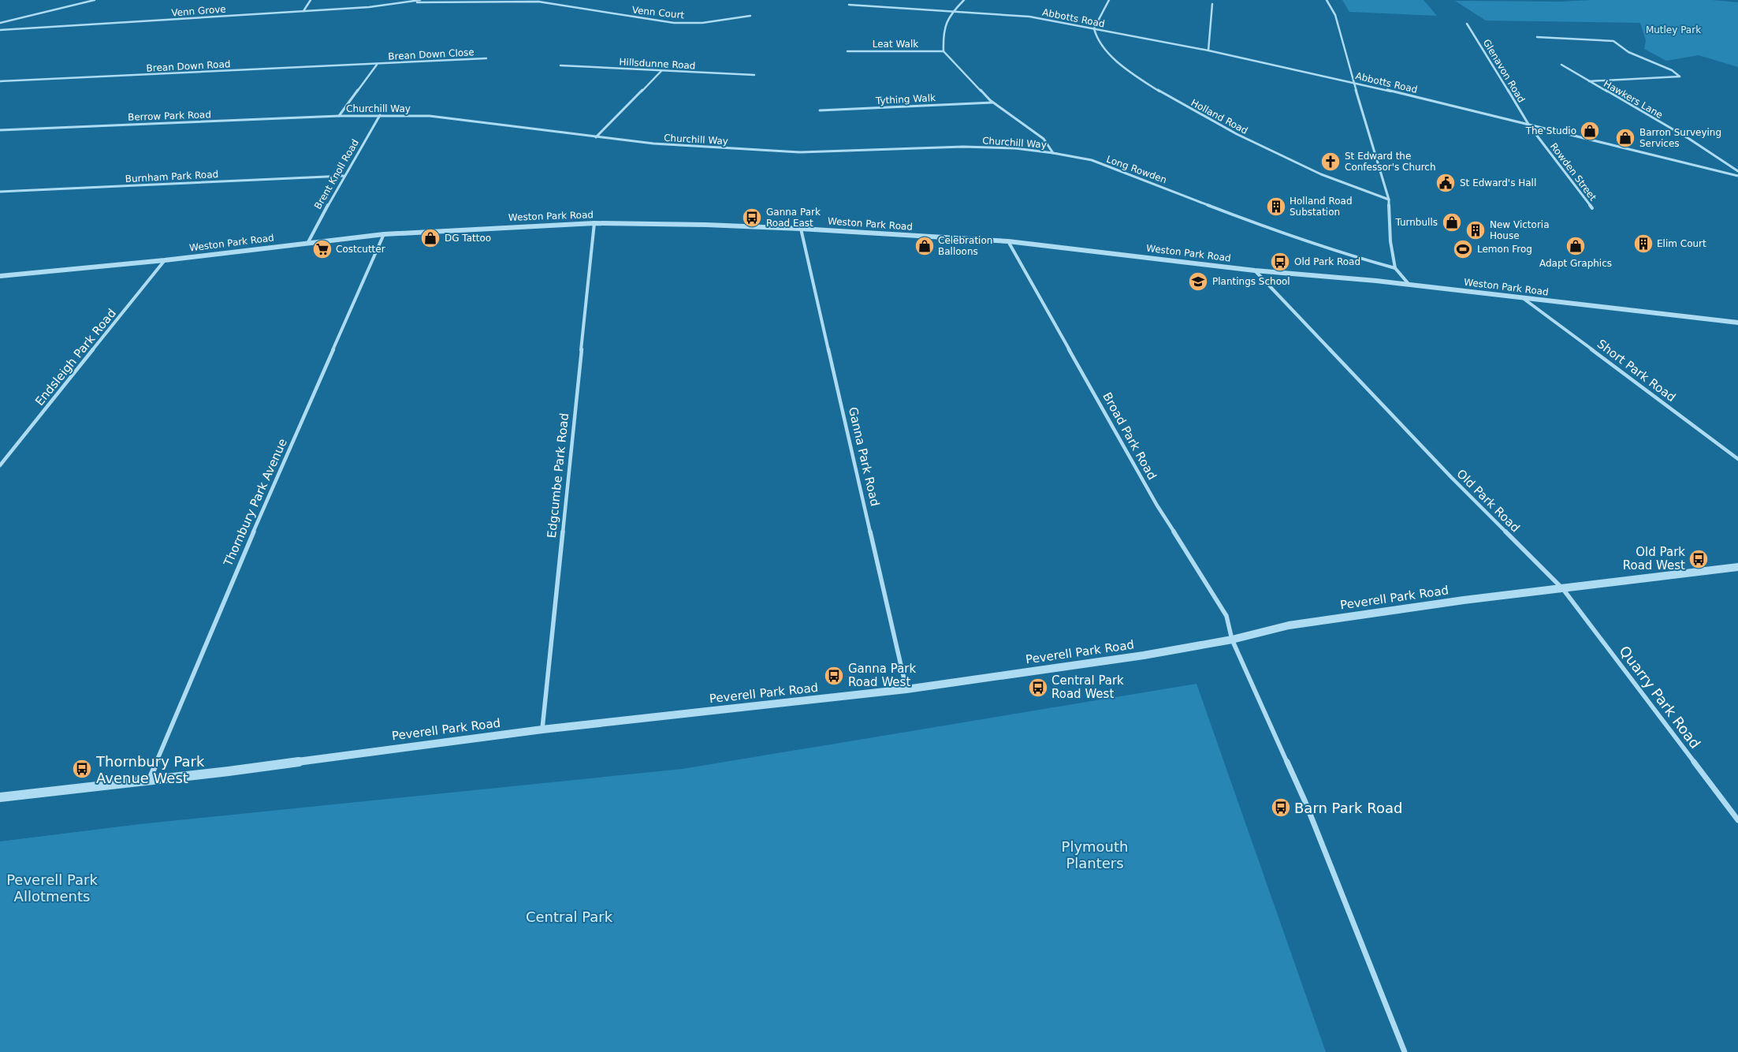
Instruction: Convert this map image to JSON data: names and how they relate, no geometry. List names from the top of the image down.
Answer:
{
  "streets": {
    "street": [
      "Venn Grove",
      "Venn Court",
      "Abbotts Road",
      "Leat Walk",
      "Brean Down Close",
      "Hillsdunne Road",
      "Brean Down Road",
      "Glenavon Road",
      "Tything Walk",
      "Hawkers Lane",
      "Churchill Way",
      "Berrow Park Road",
      "Holland Road",
      "Long Rowden",
      "Rowden Street",
      "Brent Knoll Road",
      "Burnham Park Road",
      "Weston Park Road",
      "Endsleigh Park Road",
      "Short Park Road",
      "Broad Park Road",
      "Ganna Park Road",
      "Edgcumbe Park Road",
      "Old Park Road",
      "Thornbury Park Avenue",
      "Peverell Park Road",
      "Quarry Park Road"
    ]
  },
  "crossings": [
    ["Venn Grove", "Venn Court"],
    ["Abbotts Road", "Glenavon Road"],
    ["Abbotts Road", "Holland Road"],
    ["Abbotts Road", "Rowden Street"],
    ["Brean Down Close", "Brean Down Road"],
    ["Glenavon Road", "Rowden Street"],
    ["Churchill Way", "Berrow Park Road"],
    ["Churchill Way", "Long Rowden"],
    ["Churchill Way", "Brent Knoll Road"],
    ["Brent Knoll Road", "Burnham Park Road"],
    ["Brent Knoll Road", "Weston Park Road"],
    ["Weston Park Road", "Endsleigh Park Road"],
    ["Weston Park Road", "Short Park Road"],
    ["Weston Park Road", "Broad Park Road"],
    ["Weston Park Road", "Ganna Park Road"],
    ["Weston Park Road", "Edgcumbe Park Road"],
    ["Weston Park Road", "Old Park Road"],
    ["Weston Park Road", "Thornbury Park Avenue"],
    ["Broad Park Road", "Peverell Park Road"],
    ["Ganna Park Road", "Peverell Park Road"],
    ["Edgcumbe Park Road", "Peverell Park Road"],
    ["Old Park Road", "Peverell Park Road"],
    ["Old Park Road", "Quarry Park Road"],
    ["Thornbury Park Avenue", "Peverell Park Road"],
    ["Peverell Park Road", "Quarry Park Road"]
  ],
  "parks": [
    "Mutley Park",
    "Plymouth Planters",
    "Peverell Park Allotments",
    "Central Park"
  ],
  "places": {
    "shop": [
      "The Studio",
      "Barron Surveying Services",
      "Turnbulls",
      "DG Tattoo",
      "Celebration Balloons",
      "Adapt Graphics"
    ],
    "church": ["St Edward the Confessor's Church"],
    "public building": ["St Edward's Hall"],
    "building": ["Holland Road Substation", "New Victoria House", "Elim Court"],
    "bus stop": [
      "Ganna Park Road East",
      "Old Park Road",
      "Old Park Road West",
      "Ganna Park Road West",
      "Central Park Road West",
      "Thornbury Park Avenue West",
      "Barn Park Road"
    ],
    "supermarket": ["Costcutter"],
    "sports": ["Lemon Frog"],
    "school or university": ["Plantings School"]
  }
}
